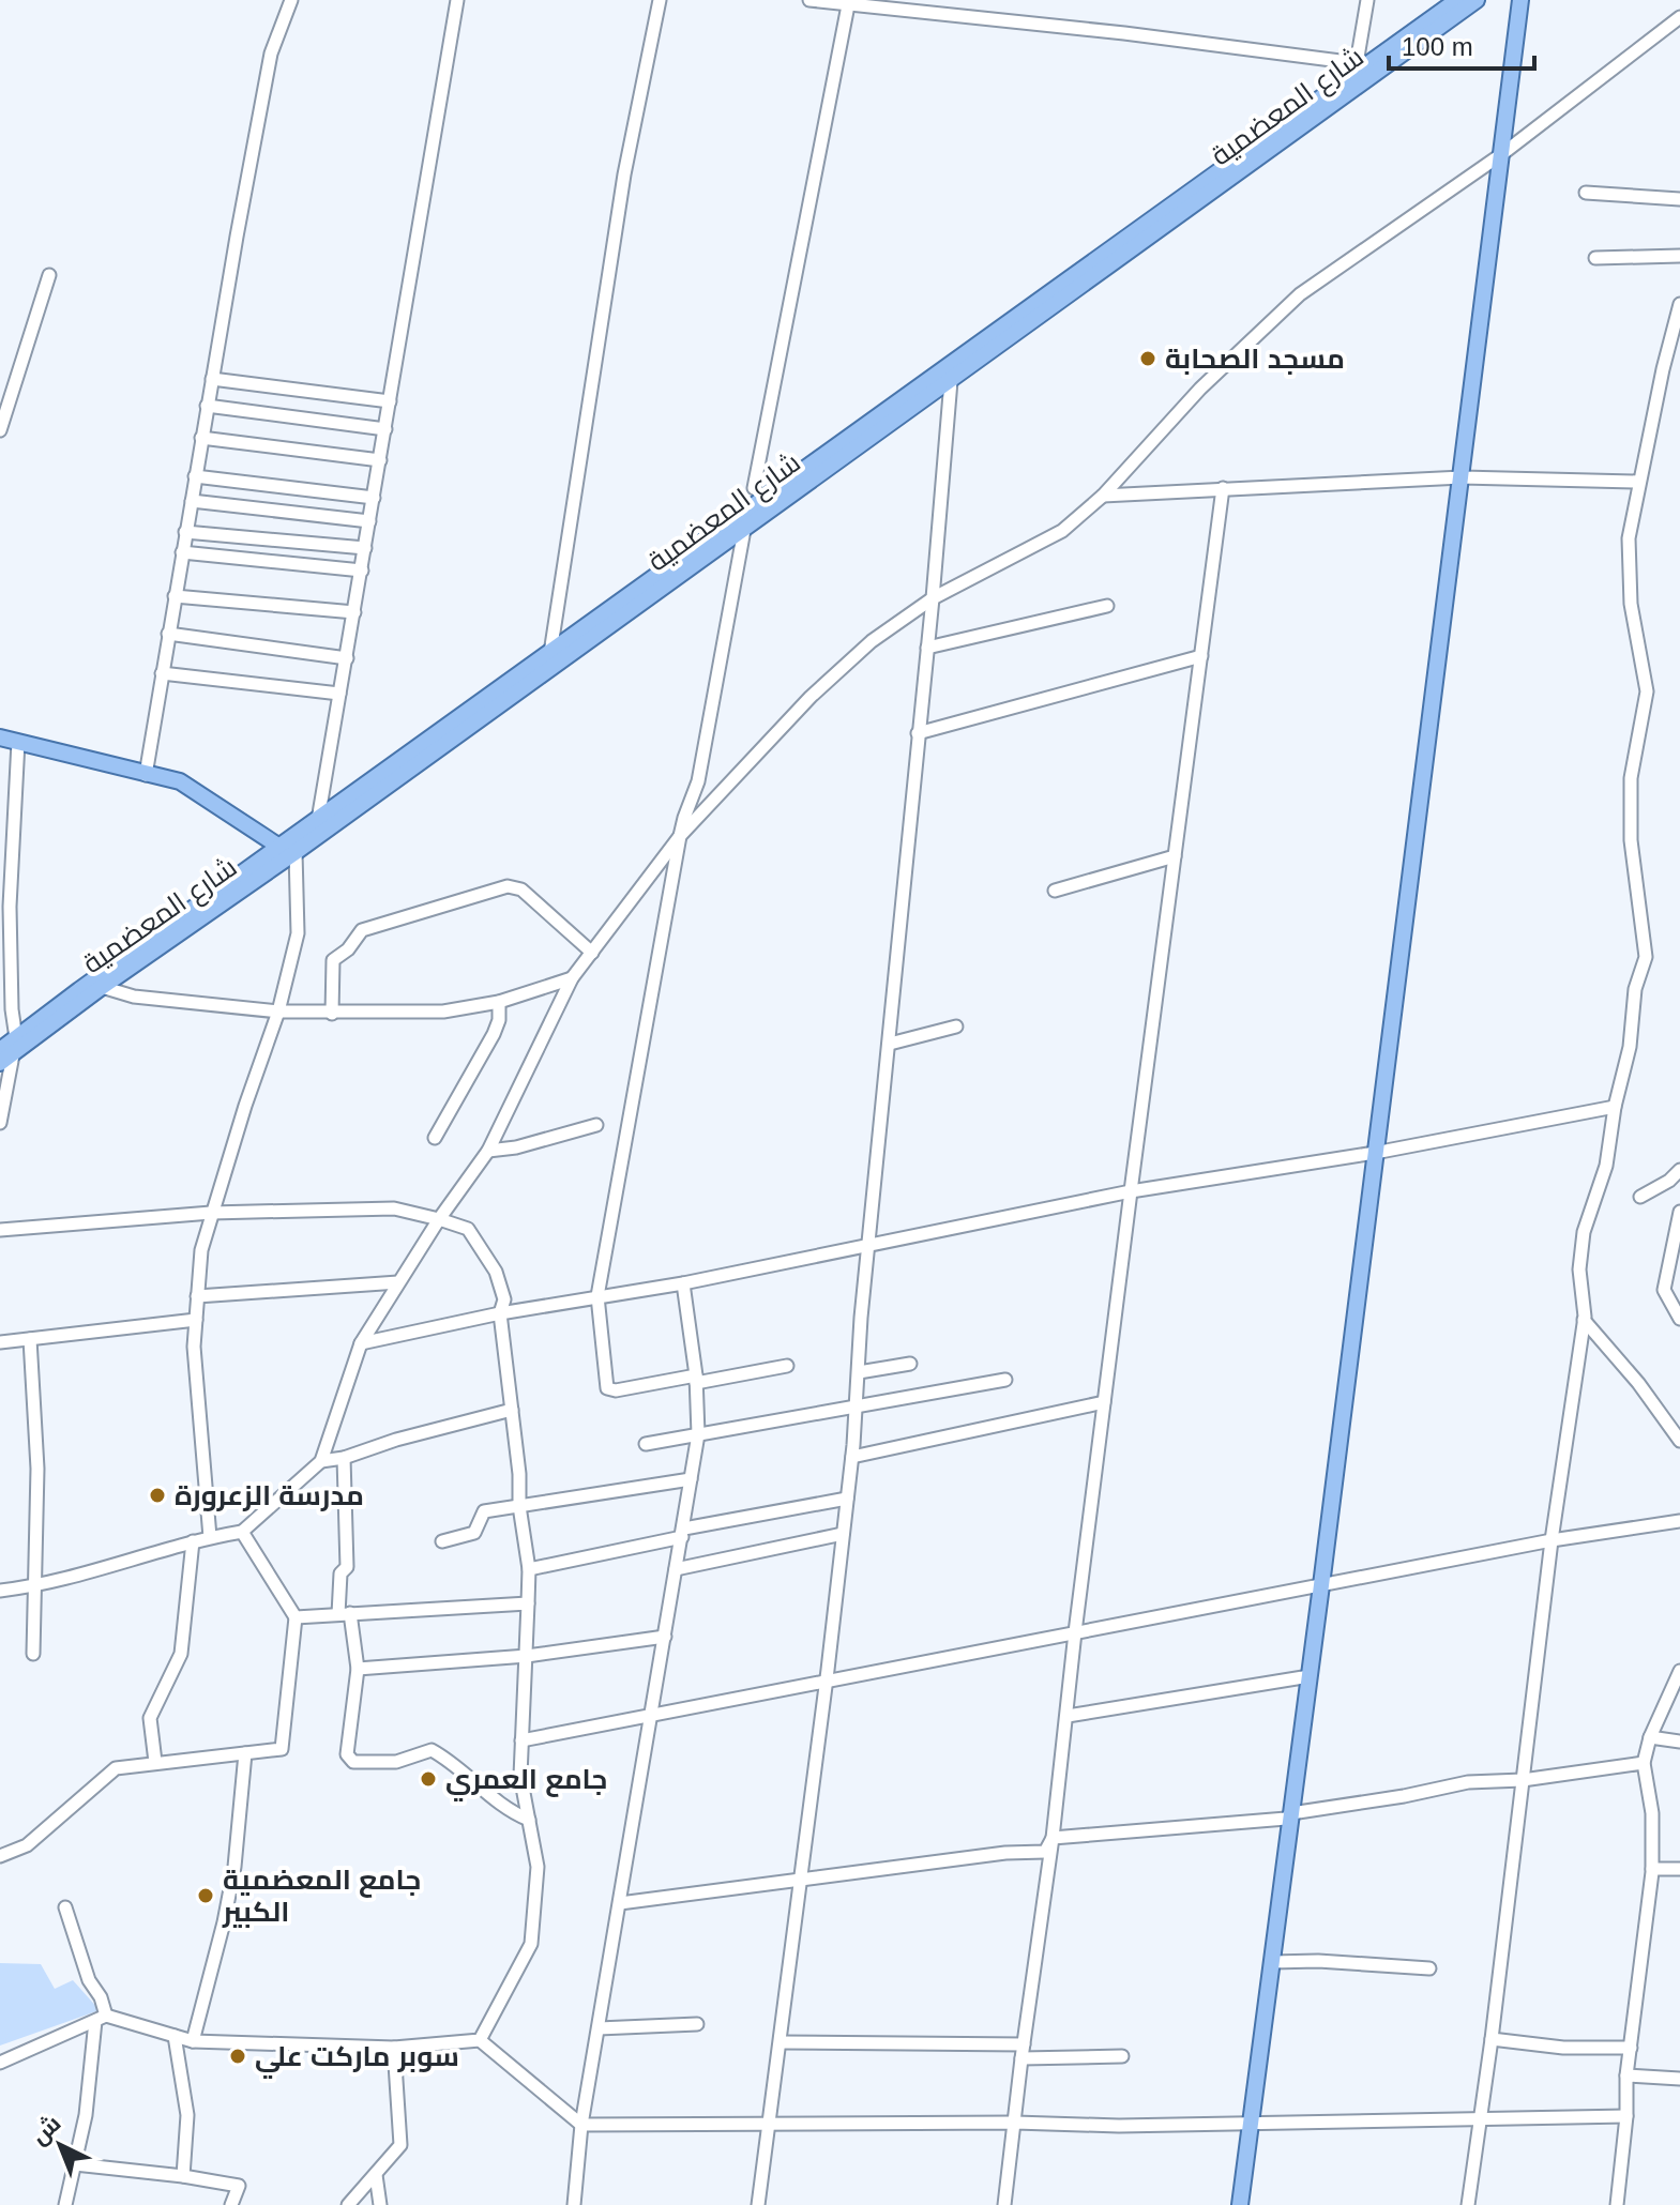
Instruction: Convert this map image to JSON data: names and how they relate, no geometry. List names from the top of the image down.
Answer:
{
  "streets": {
    "main road": ["شارع المعضمية"]
  },
  "places": [
    "مسجد الصحابة",
    "مدرسة الزعرورة",
    "جامع العمري",
    "جامع المعضمية الكبير",
    "سوبر ماركت علي"
  ],
  "scale_bar": "100 m",
  "north": "top left"
}
